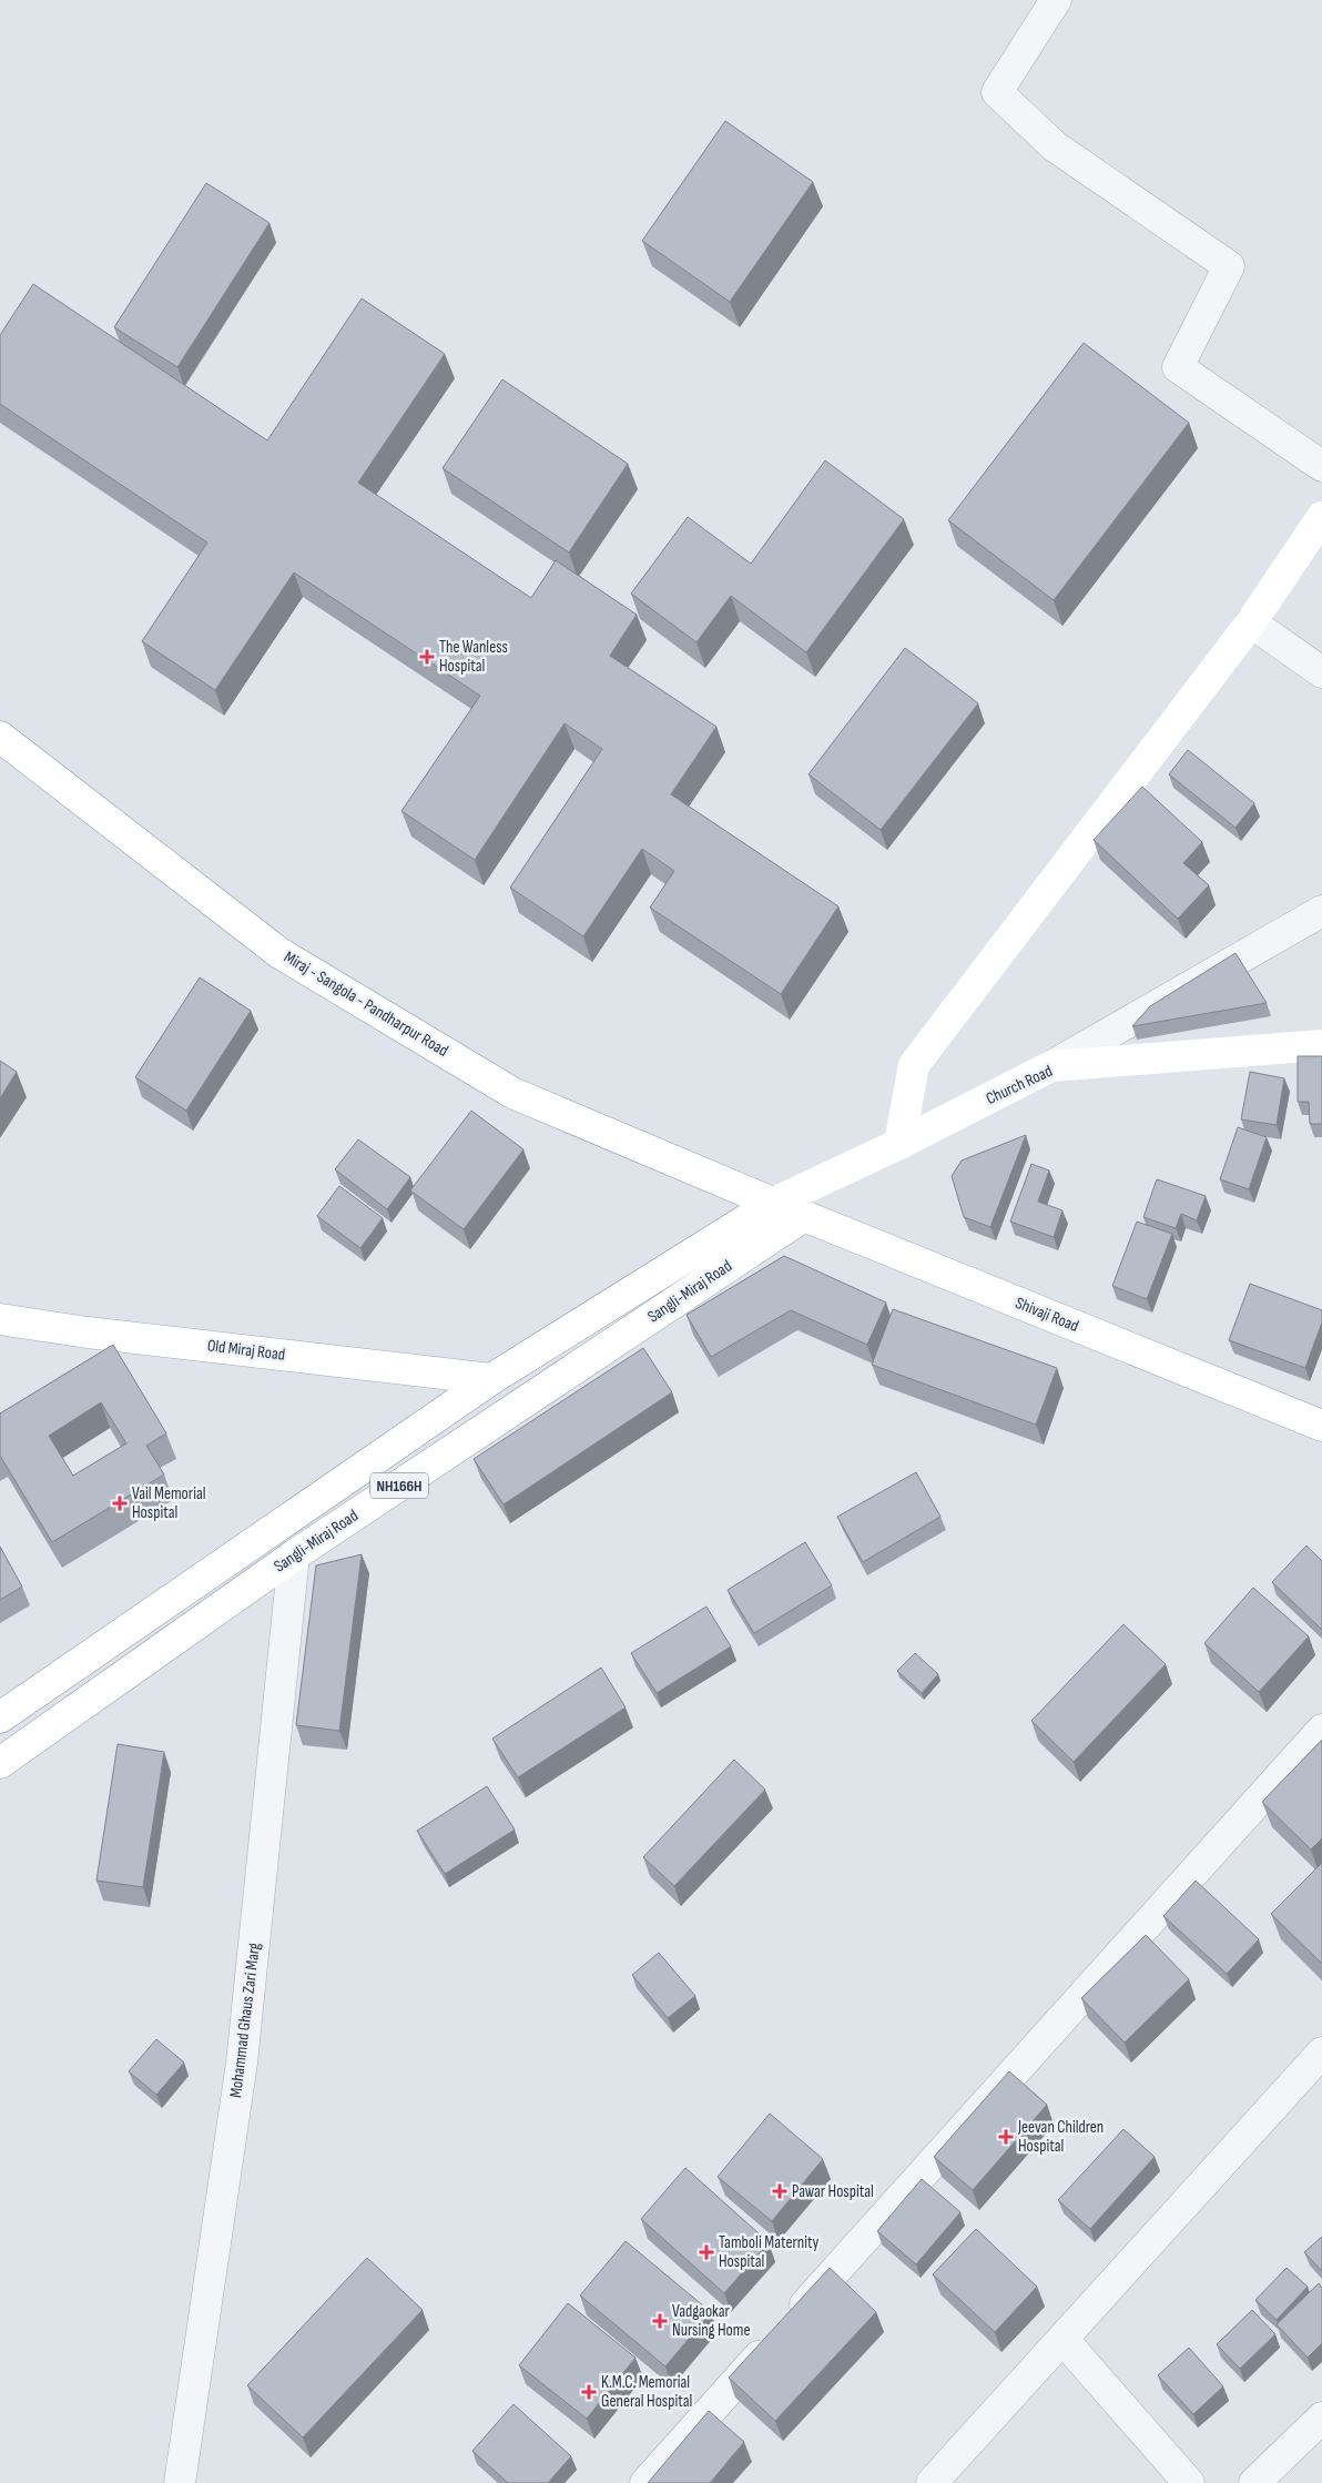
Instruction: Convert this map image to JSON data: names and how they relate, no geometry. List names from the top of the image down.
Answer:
{
  "streets": {
    "main road": [
      "Miraj - Sangola - Pandharpur Road",
      "Church Road",
      "Sangli-Miraj Road",
      "Shivaji Road",
      "Old Miraj Road",
      "NH166H"
    ],
    "street": ["Mohammad Ghaus Zari Marg"]
  },
  "crossings": [
    ["Miraj - Sangola - Pandharpur Road", "Church Road"],
    ["Miraj - Sangola - Pandharpur Road", "Sangli-Miraj Road"],
    ["Miraj - Sangola - Pandharpur Road", "Shivaji Road"],
    ["Church Road", "Sangli-Miraj Road"],
    ["Church Road", "Shivaji Road"],
    ["Sangli-Miraj Road", "Shivaji Road"],
    ["Sangli-Miraj Road", "Old Miraj Road"],
    ["Sangli-Miraj Road", "Mohammad Ghaus Zari Marg"]
  ],
  "places": {
    "health": [
      "The Wanless Hospital",
      "Vail Memorial Hospital",
      "Jeevan Children Hospital",
      "Pawar Hospital",
      "Tamboli Maternity Hospital",
      "Vadgaokar Nursing Home",
      "K.M.C. Memorial General Hospital"
    ]
  }
}
